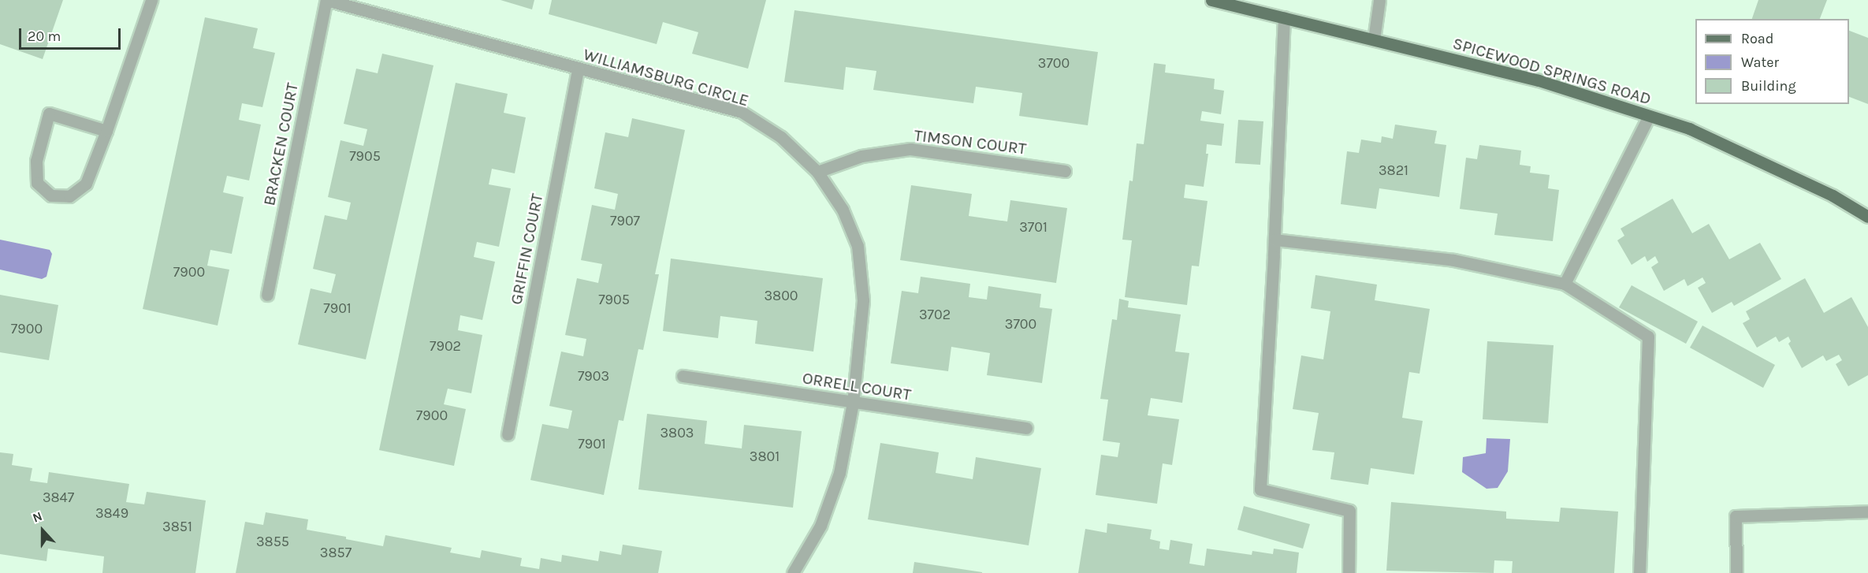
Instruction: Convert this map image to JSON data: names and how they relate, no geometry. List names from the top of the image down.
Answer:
{
  "streets": {
    "main road": ["SPICEWOOD SPRINGS ROAD"],
    "street": [
      "WILLIAMSBURG CIRCLE",
      "TIMSON COURT",
      "BRACKEN COURT",
      "GRIFFIN COURT",
      "ORRELL COURT"
    ]
  },
  "crossings": [
    ["WILLIAMSBURG CIRCLE", "TIMSON COURT"],
    ["WILLIAMSBURG CIRCLE", "BRACKEN COURT"],
    ["WILLIAMSBURG CIRCLE", "GRIFFIN COURT"],
    ["WILLIAMSBURG CIRCLE", "ORRELL COURT"]
  ],
  "house_numbers": [
    "3700",
    "7905",
    "3821",
    "7907",
    "3701",
    "7900",
    "3800",
    "7905",
    "7901",
    "3702",
    "3700",
    "7900",
    "7902",
    "7903",
    "7900",
    "3803",
    "7901",
    "3801",
    "3847",
    "3849",
    "3851",
    "3855",
    "3857"
  ],
  "legend": ["Road", "Water", "Building"],
  "scale_bar": "20 m",
  "north": "top"
}
